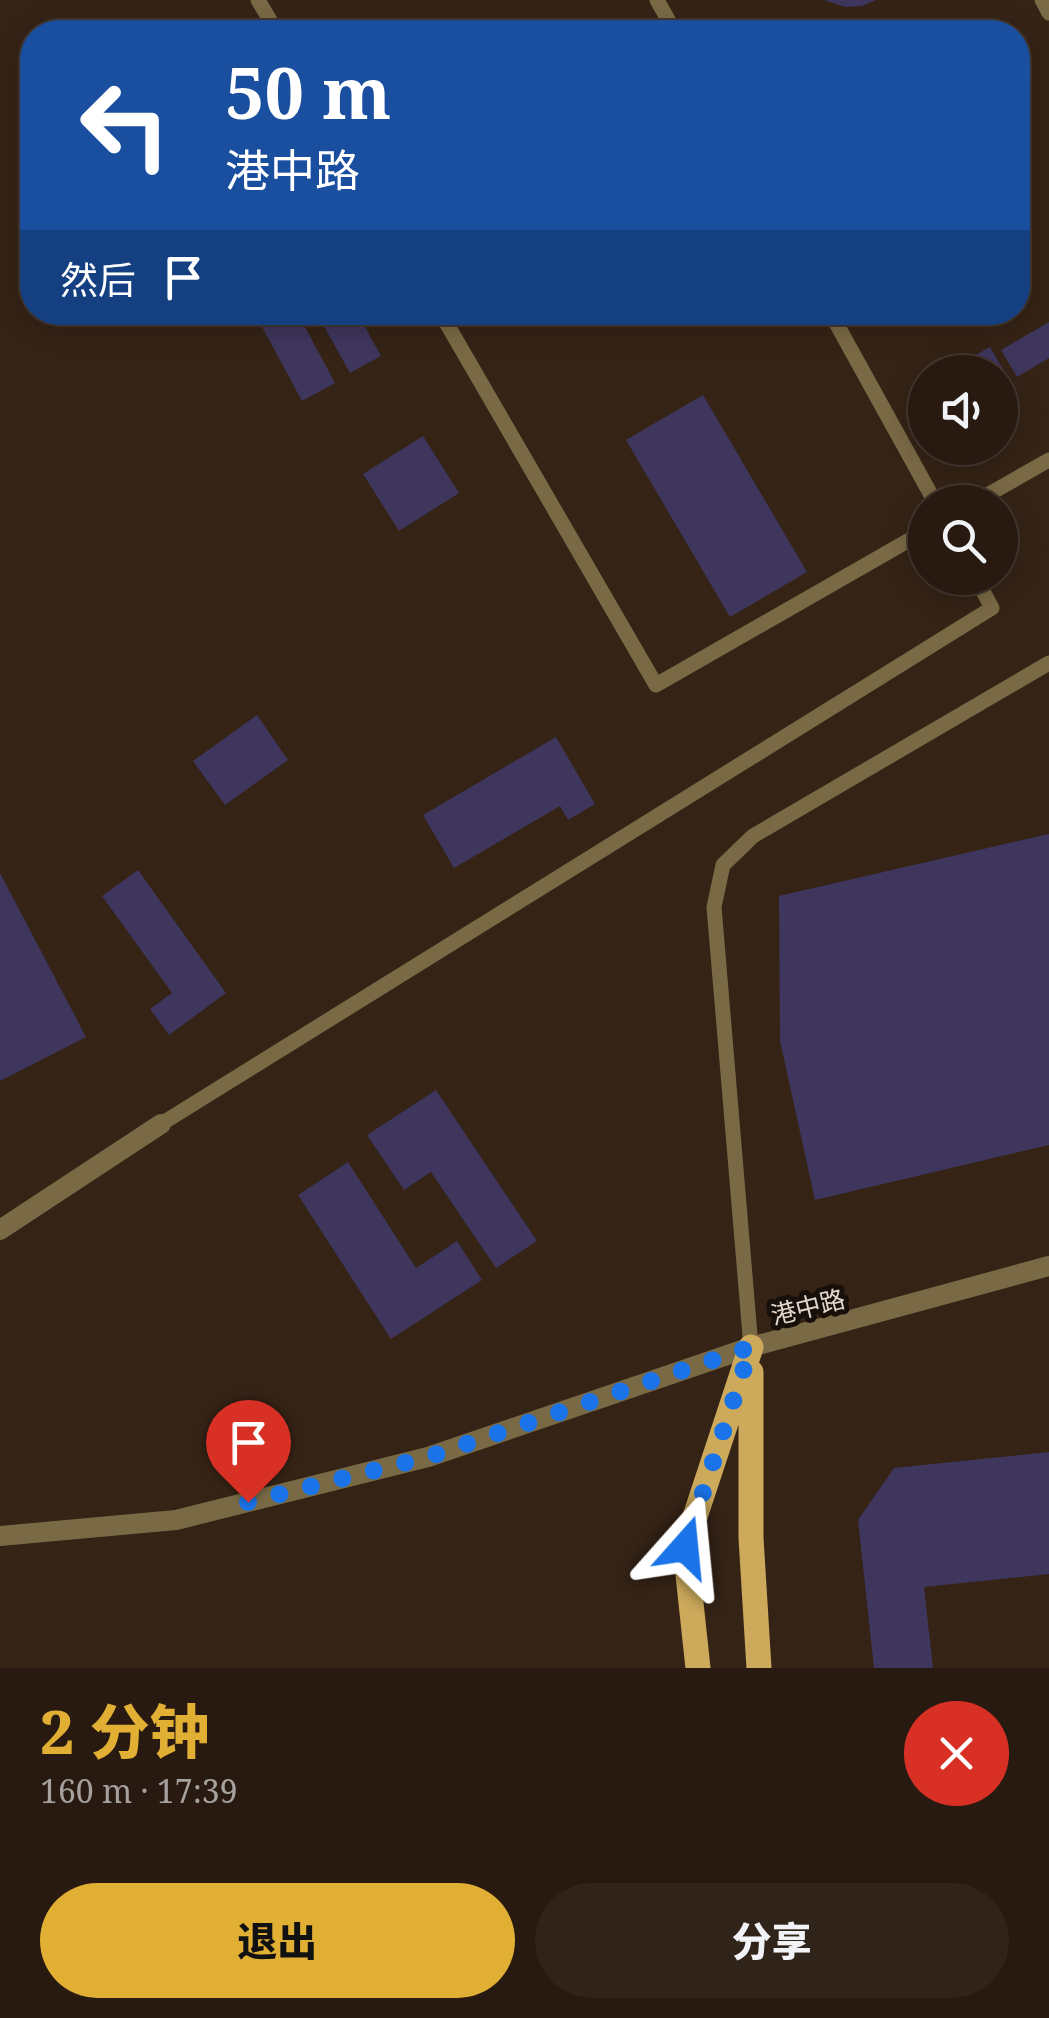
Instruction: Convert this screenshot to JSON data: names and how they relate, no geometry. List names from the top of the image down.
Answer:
{
  "streets": {
    "street": ["港中路"]
  },
  "page": {
    "turn": ["50 m", "港中路"],
    "then": "然后",
    "heading": ["2 分钟", "160 m · 17:39"],
    "buttons": ["退出", "分享"]
  }
}
